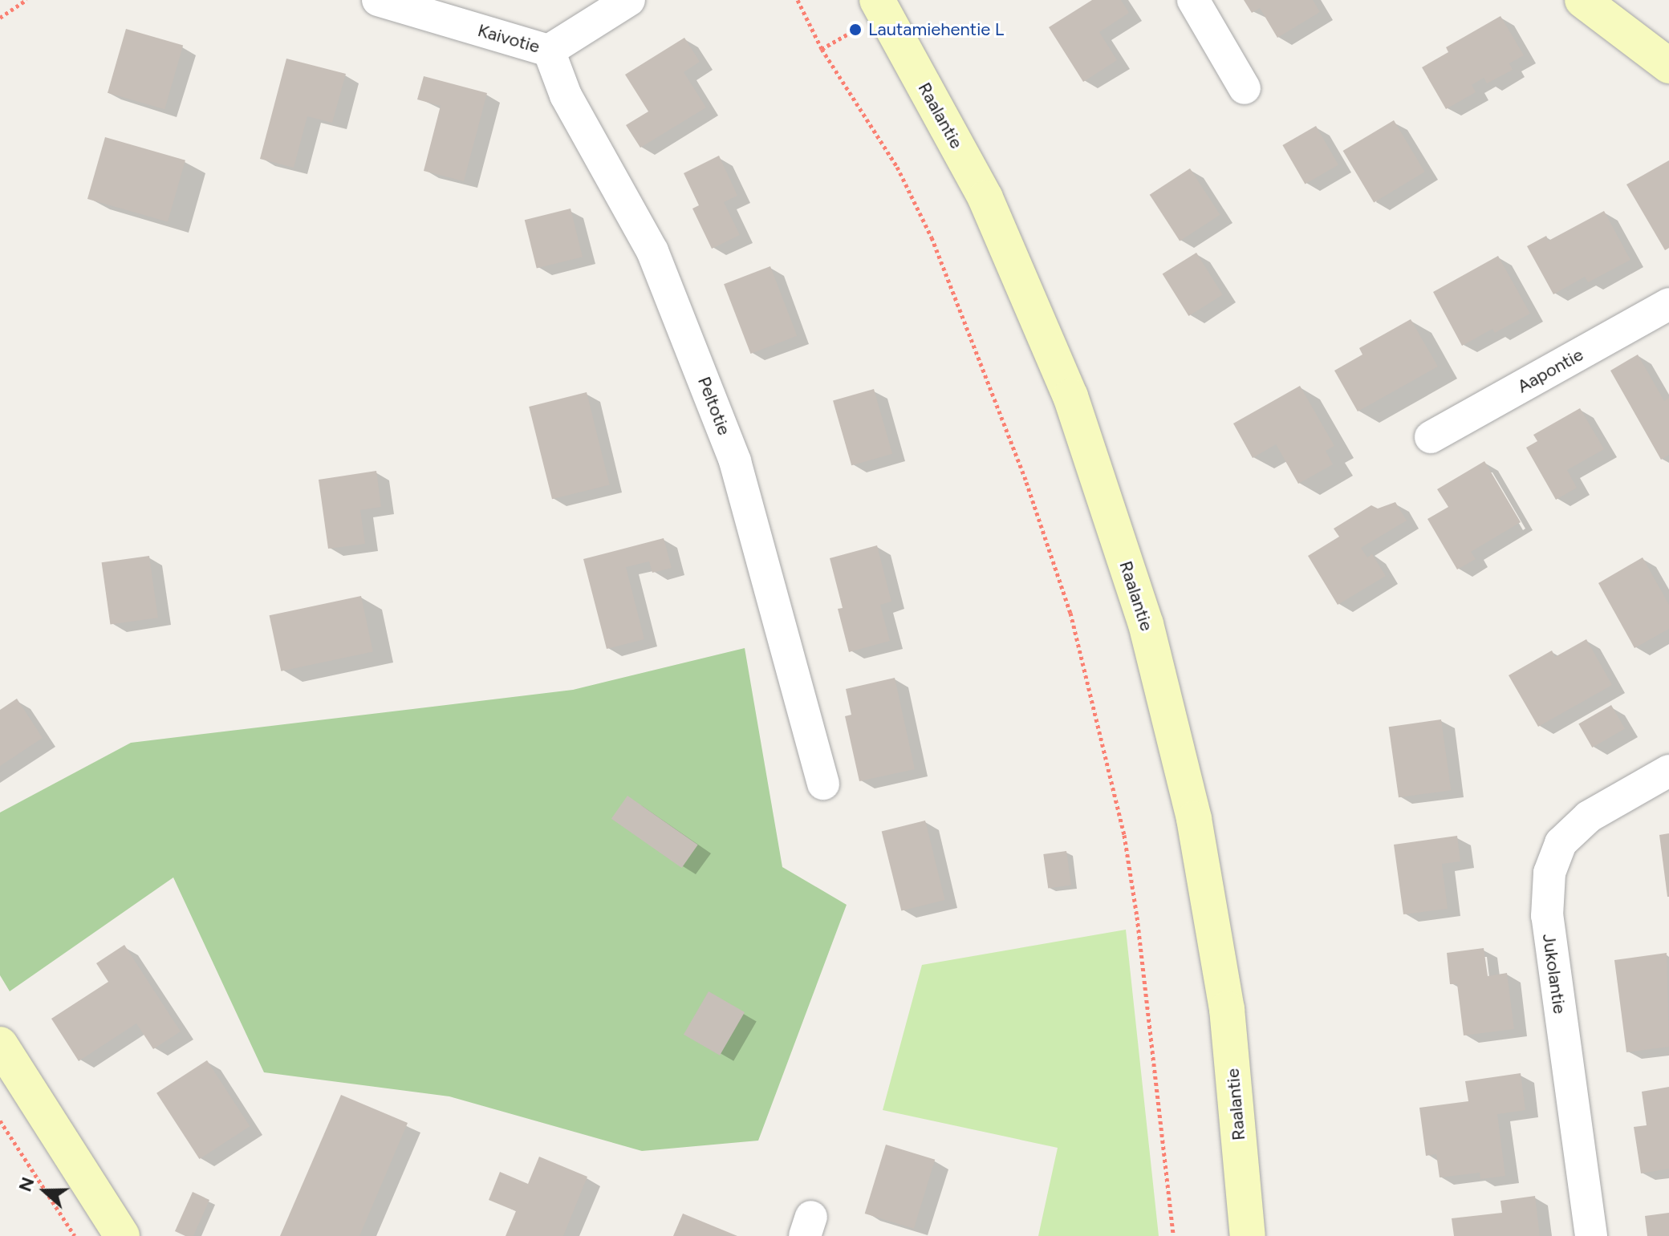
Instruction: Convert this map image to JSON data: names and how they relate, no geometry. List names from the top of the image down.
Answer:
{
  "streets": {
    "street": [
      "Kaivotie",
      "Raalantie",
      "Aapontie",
      "Peltotie",
      "Jukolantie"
    ]
  },
  "crossings": [
    ["Kaivotie", "Peltotie"]
  ],
  "places": ["Lautamiehentie L"],
  "north": "left"
}
